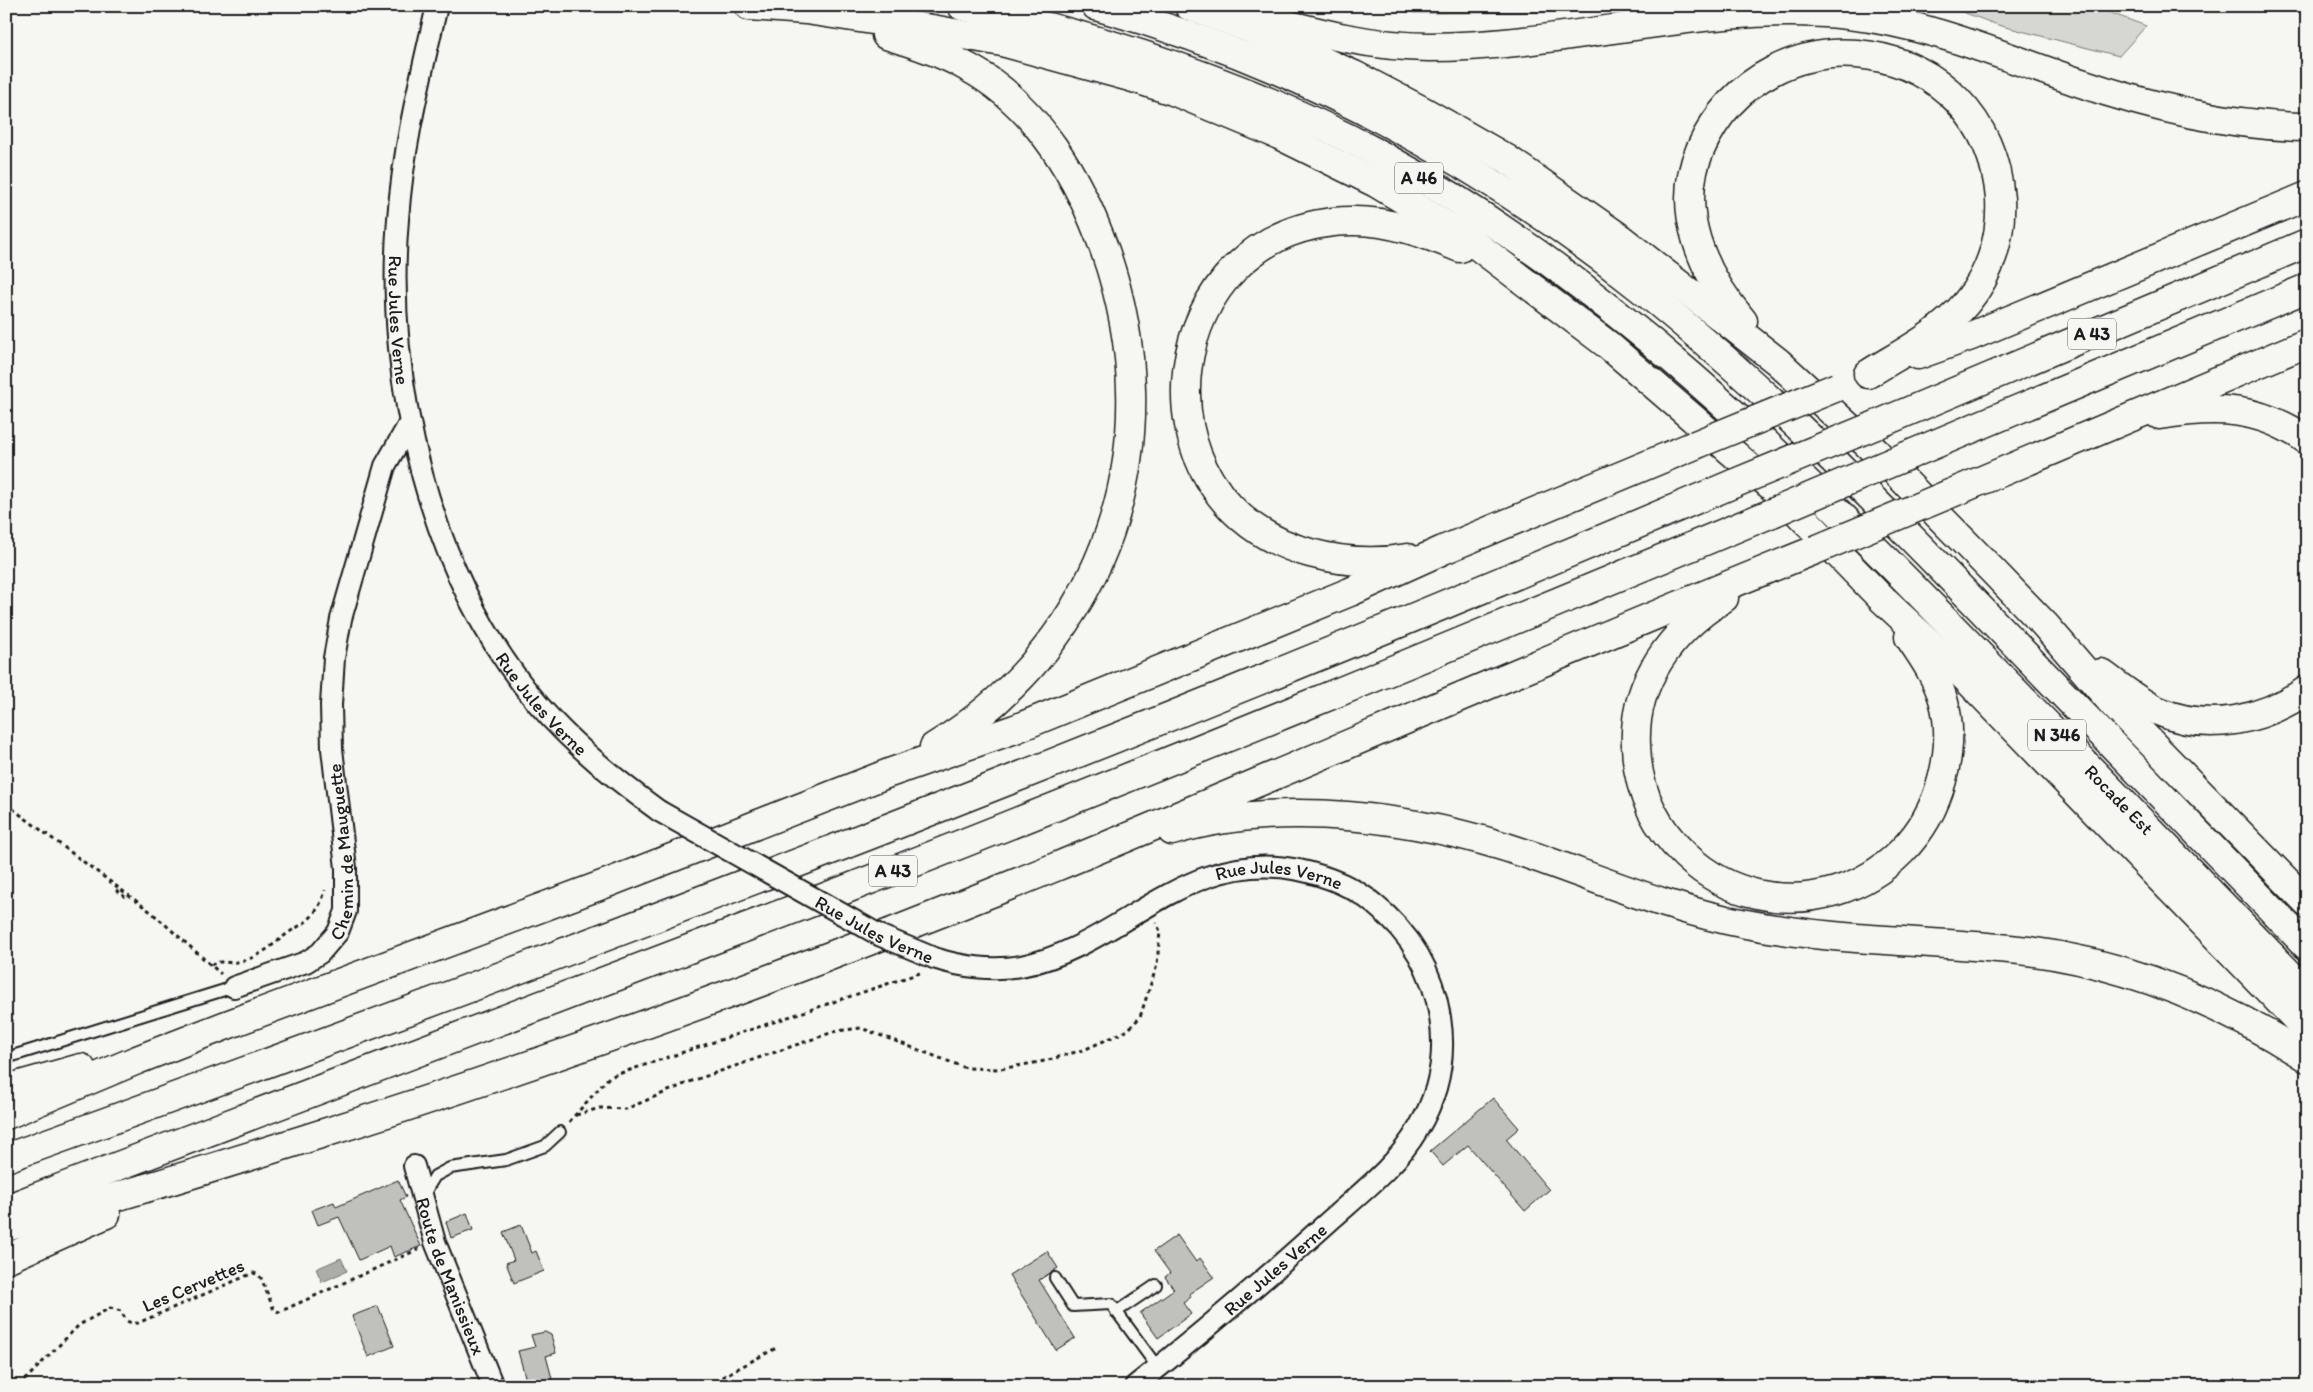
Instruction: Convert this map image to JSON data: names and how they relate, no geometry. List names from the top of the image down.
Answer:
{
  "streets": {
    "highway": [
      "A 46",
      "A 43",
      "N 346",
      "Rocade Est"
    ],
    "street": ["Rue Jules Verne", "Chemin de Mauguette", "Route de Manissieux"],
    "path": ["Les Cervettes"]
  },
  "crossings": [
    ["A 46", "Rocade Est"],
    ["Rue Jules Verne", "Chemin de Mauguette"],
    ["Route de Manissieux", "Les Cervettes"]
  ]
}
